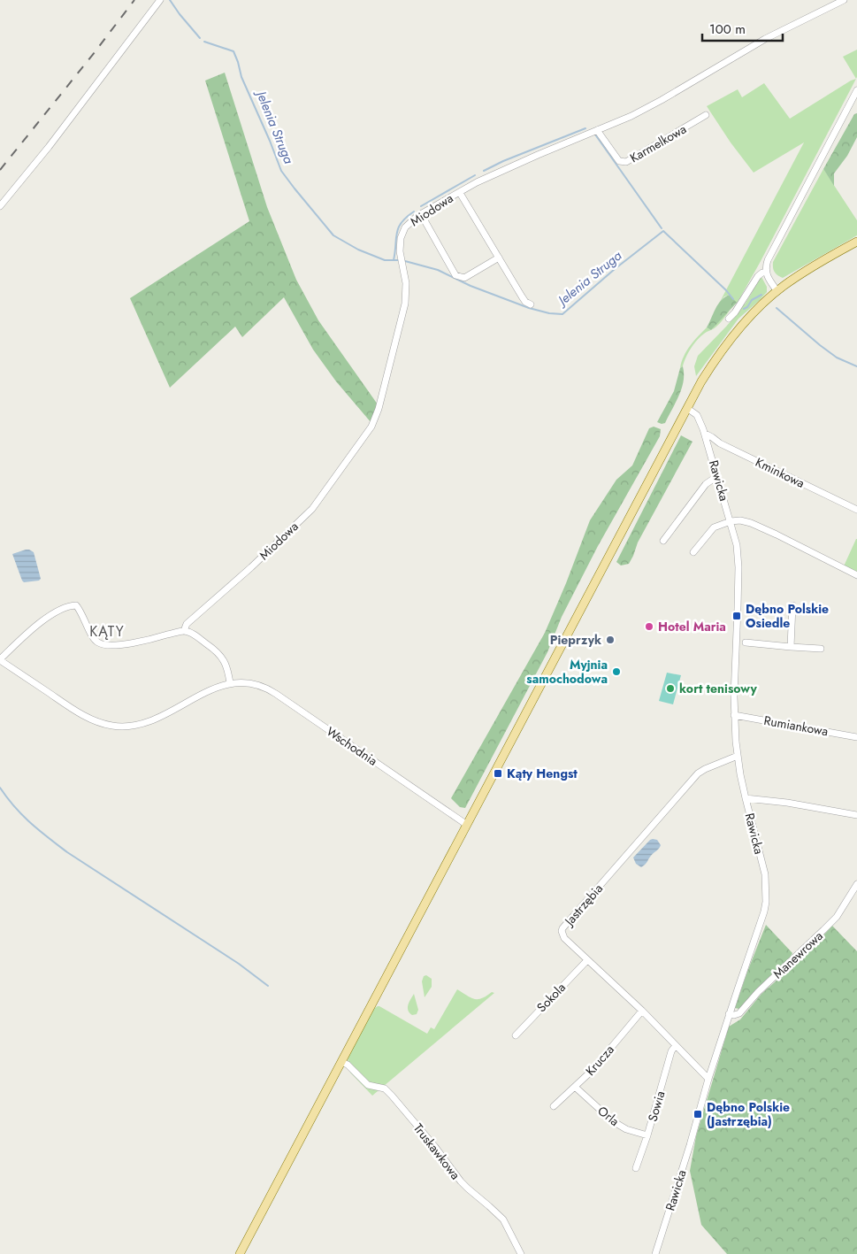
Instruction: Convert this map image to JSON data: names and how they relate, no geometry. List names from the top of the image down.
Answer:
{
  "streets": {
    "street": [
      "Karmelkowa",
      "Miodowa",
      "Kminkowa",
      "Rawicka",
      "Rumiankowa",
      "Wschodnia",
      "Jastrzębia",
      "Manewrowa",
      "Sokola",
      "Krucza",
      "Sowia",
      "Orla",
      "Truskawkowa"
    ]
  },
  "crossings": [
    ["Karmelkowa", "Miodowa"],
    ["Kminkowa", "Rawicka"],
    ["Rawicka", "Rumiankowa"],
    ["Rawicka", "Jastrzębia"],
    ["Rawicka", "Manewrowa"],
    ["Jastrzębia", "Sokola"],
    ["Jastrzębia", "Krucza"],
    ["Jastrzębia", "Sowia"],
    ["Krucza", "Orla"],
    ["Sowia", "Orla"]
  ],
  "districts": ["KĄTY"],
  "water": ["Jelenia Struga"],
  "places": {
    "transit": ["Dębno Polskie Osiedle", "Kąty Hengst", "Dębno Polskie (Jastrzębia)"],
    "other": [
      "Hotel Maria",
      "Pieprzyk",
      "Myjnia samochodowa",
      "kort tenisowy"
    ]
  },
  "scale_bar": "100 m"
}
